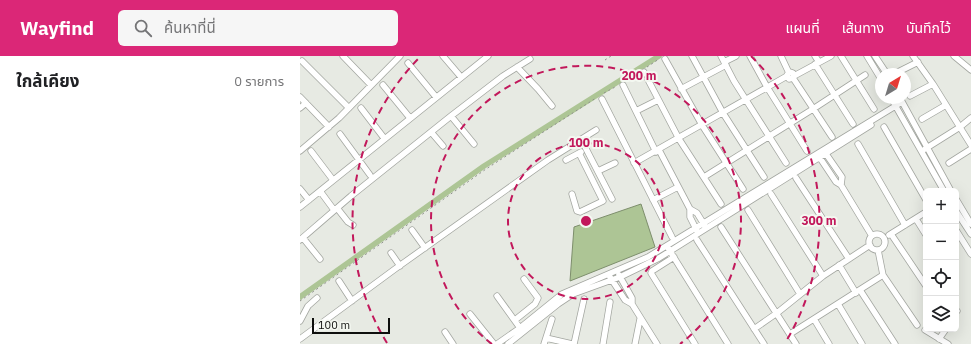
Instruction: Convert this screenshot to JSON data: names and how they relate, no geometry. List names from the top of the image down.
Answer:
{
  "scale_bar": "100 m",
  "north": "top right",
  "page": {
    "header": "Wayfind",
    "search": "ค้นหาที่นี่",
    "nav": ["แผนที่", "เส้นทาง", "บันทึกไว้"],
    "heading": ["ใกล้เคียง", "0 รายการ"],
    "map_buttons": ["+", "−"],
    "scale": "100 m"
  },
  "rings": ["200 m", "100 m", "300 m"]
}
